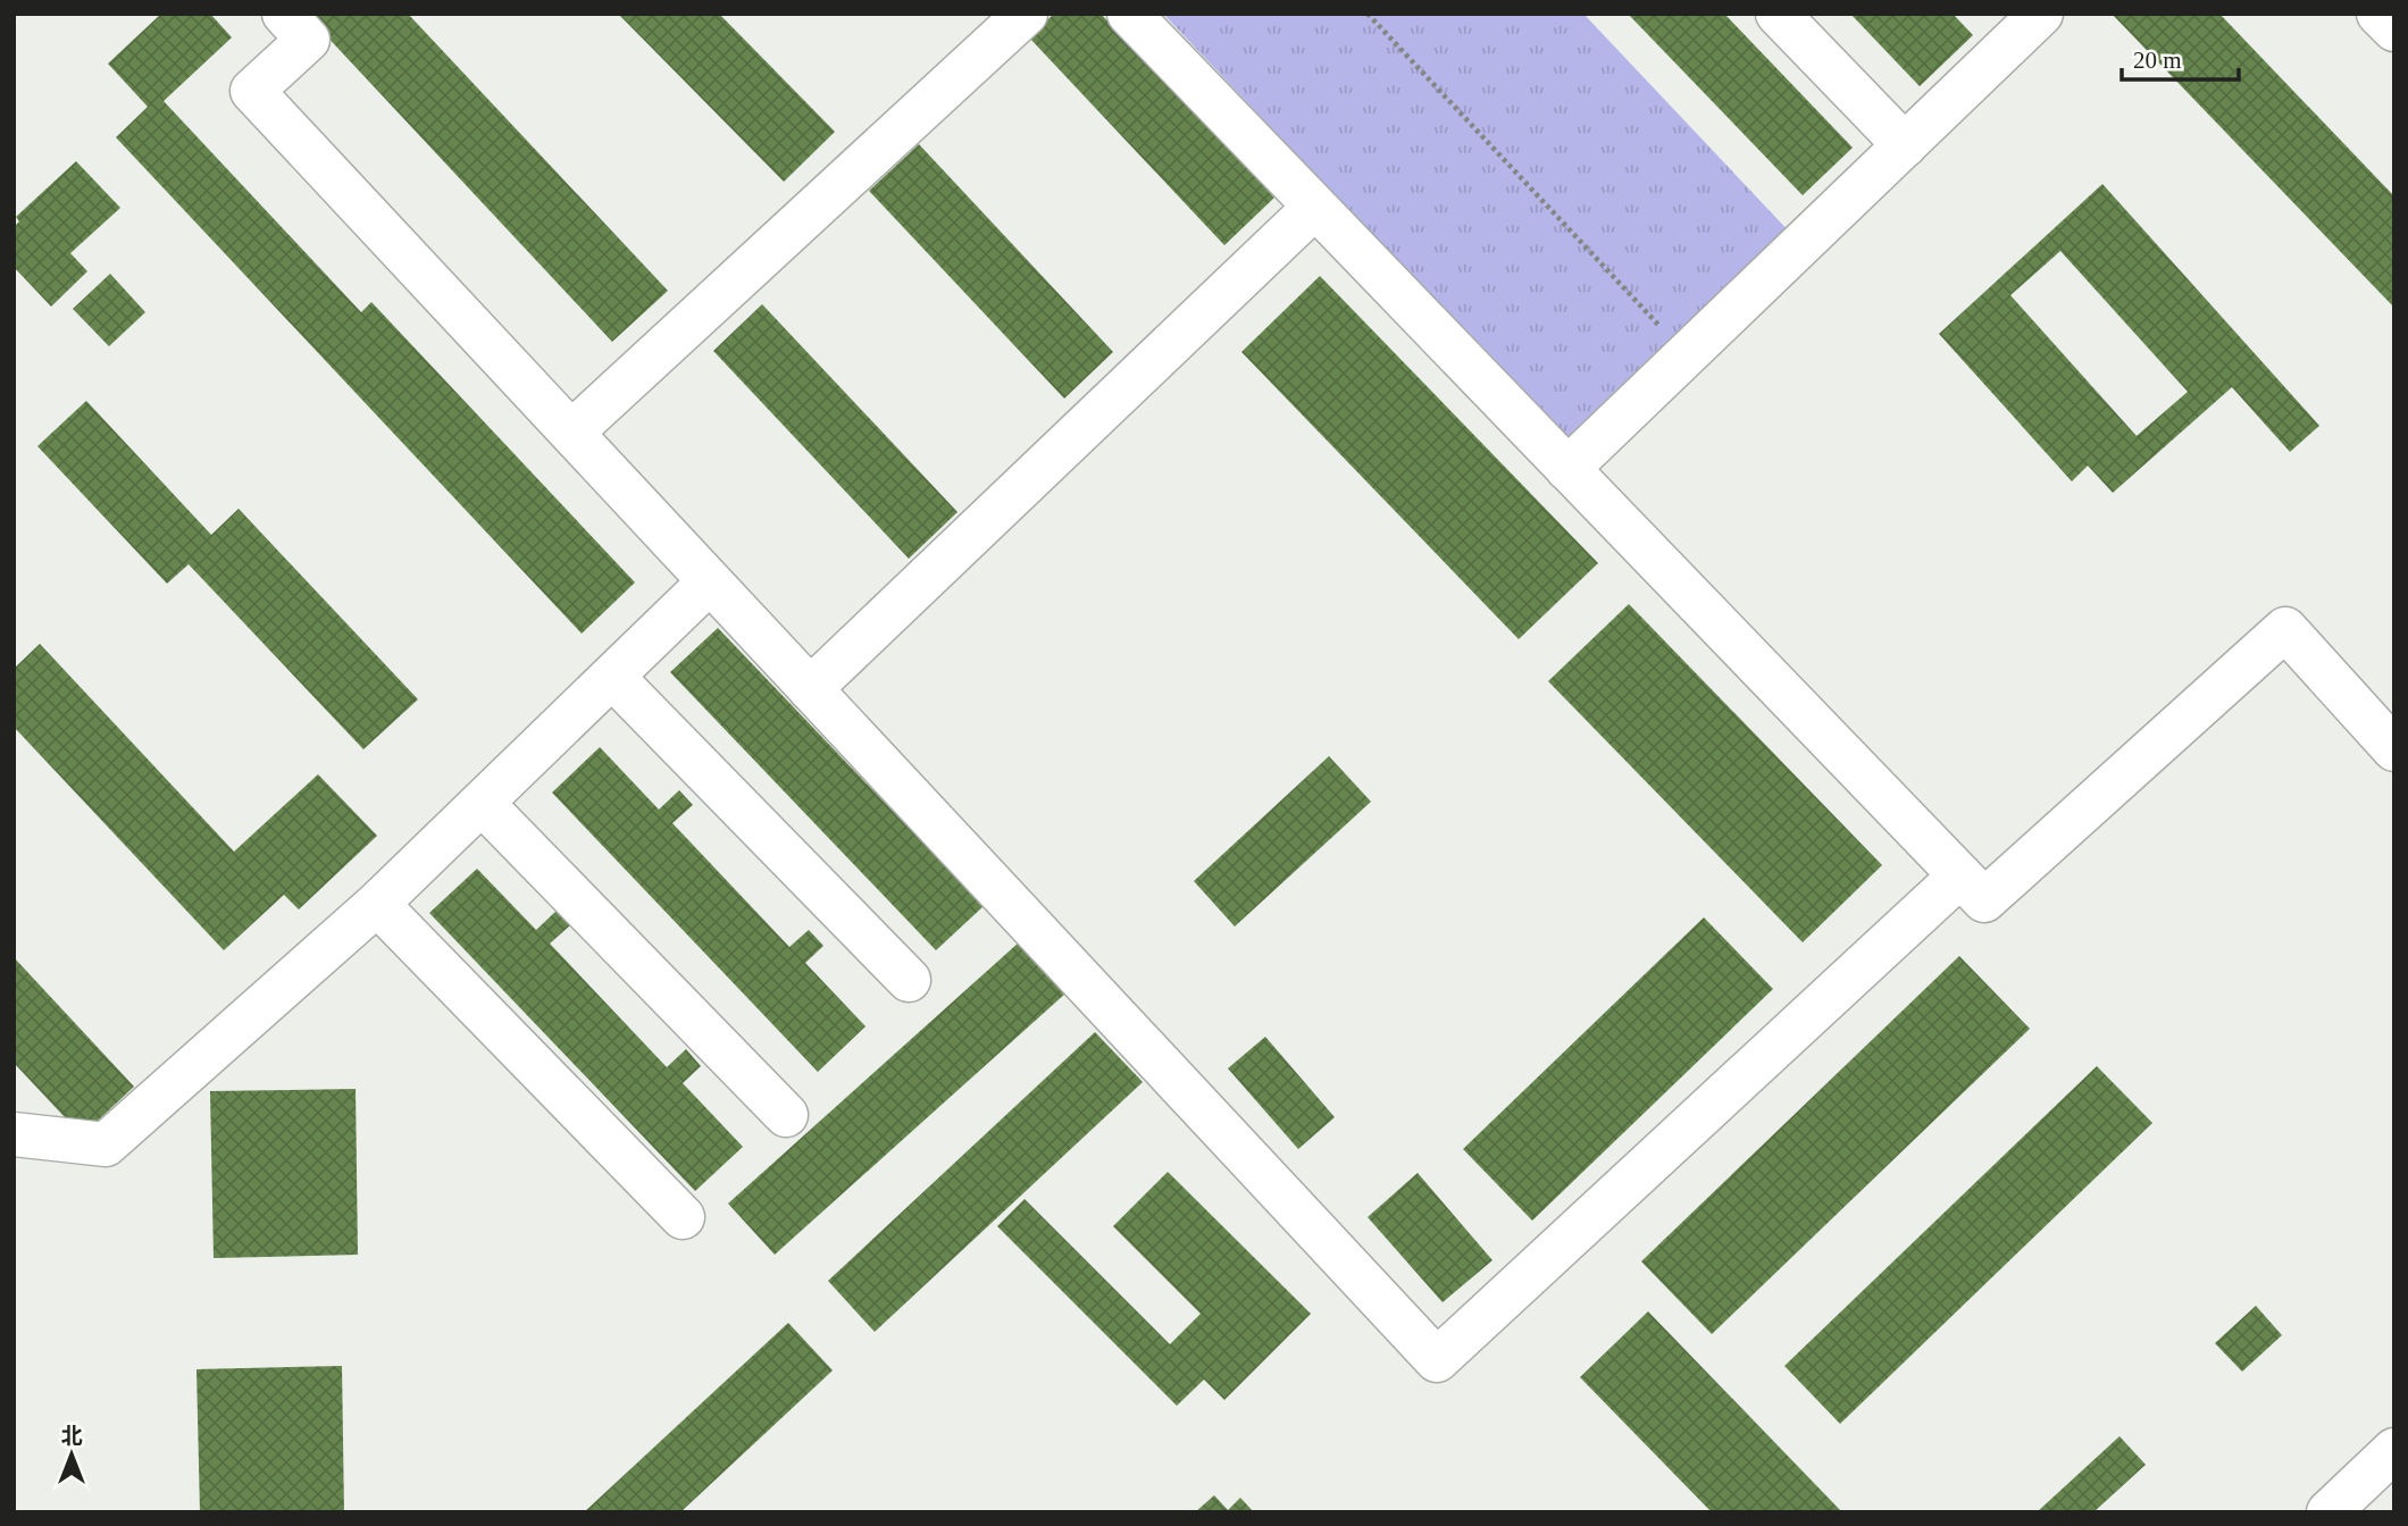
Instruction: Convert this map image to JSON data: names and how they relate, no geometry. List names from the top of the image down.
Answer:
{
  "scale_bar": "20 m",
  "north": "top"
}
